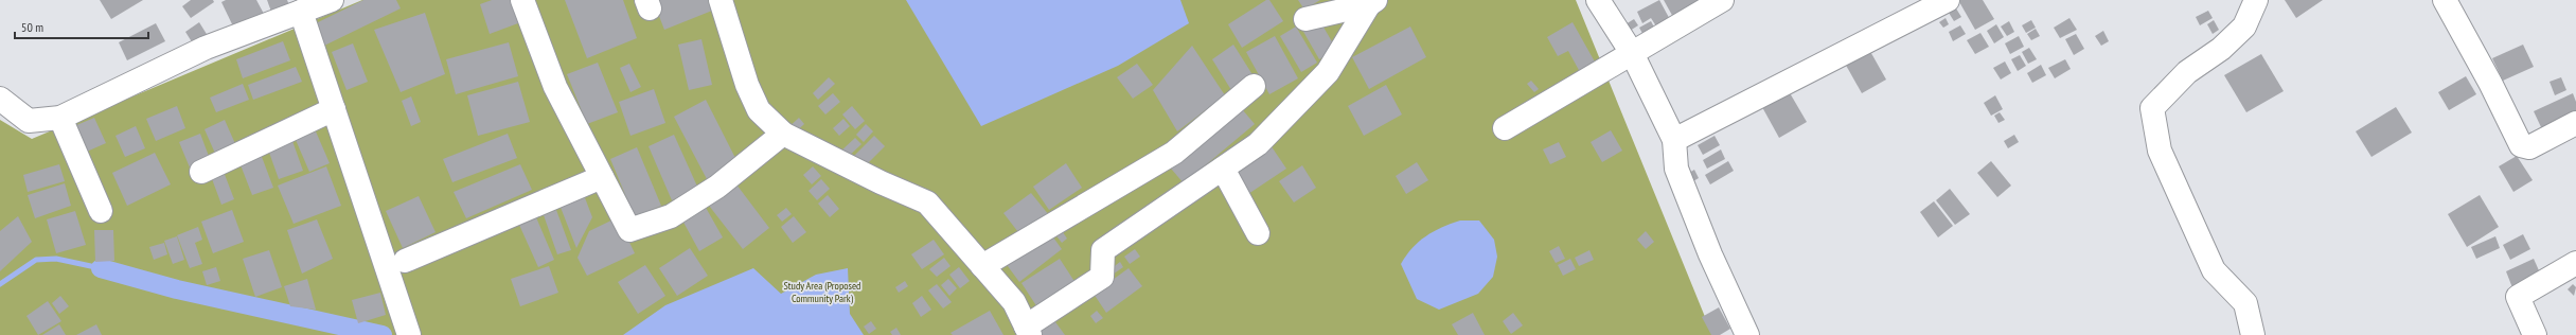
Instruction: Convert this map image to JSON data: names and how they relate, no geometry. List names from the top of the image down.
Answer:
{
  "parks": ["Study Area (Proposed Community Park)"],
  "scale_bar": "50 m"
}
